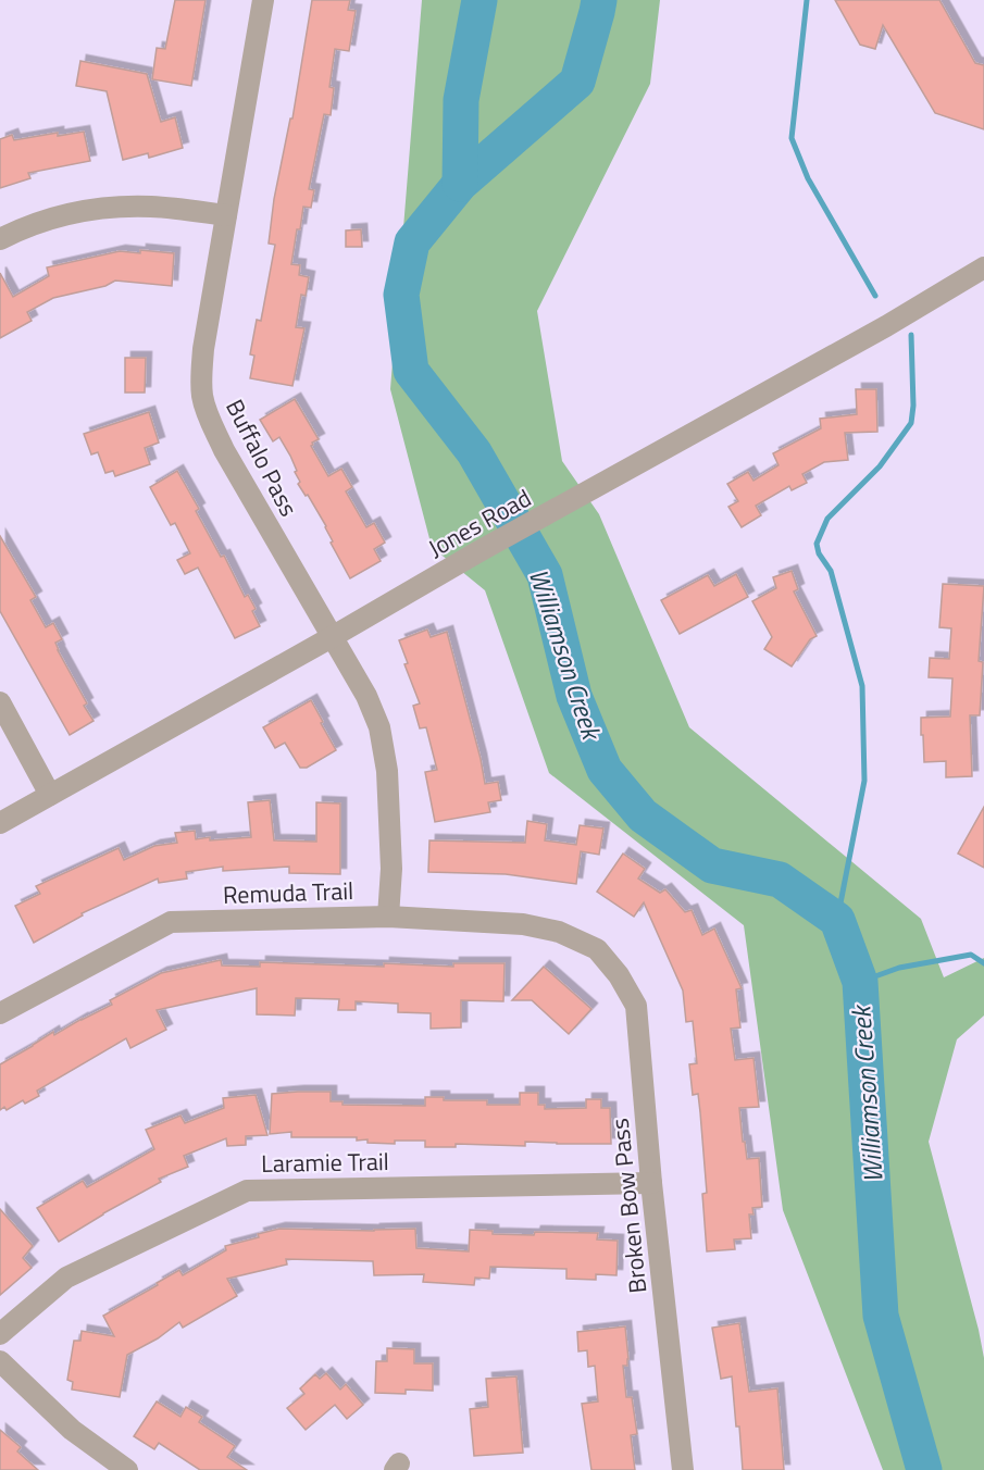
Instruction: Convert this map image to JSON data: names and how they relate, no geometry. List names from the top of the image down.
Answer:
{
  "streets": {
    "street": [
      "Buffalo Pass",
      "Jones Road",
      "Remuda Trail",
      "Laramie Trail",
      "Broken Bow Pass"
    ]
  },
  "crossings": [
    ["Buffalo Pass", "Jones Road"],
    ["Buffalo Pass", "Remuda Trail"],
    ["Remuda Trail", "Broken Bow Pass"],
    ["Laramie Trail", "Broken Bow Pass"]
  ],
  "water": ["Williamson Creek"]
}
